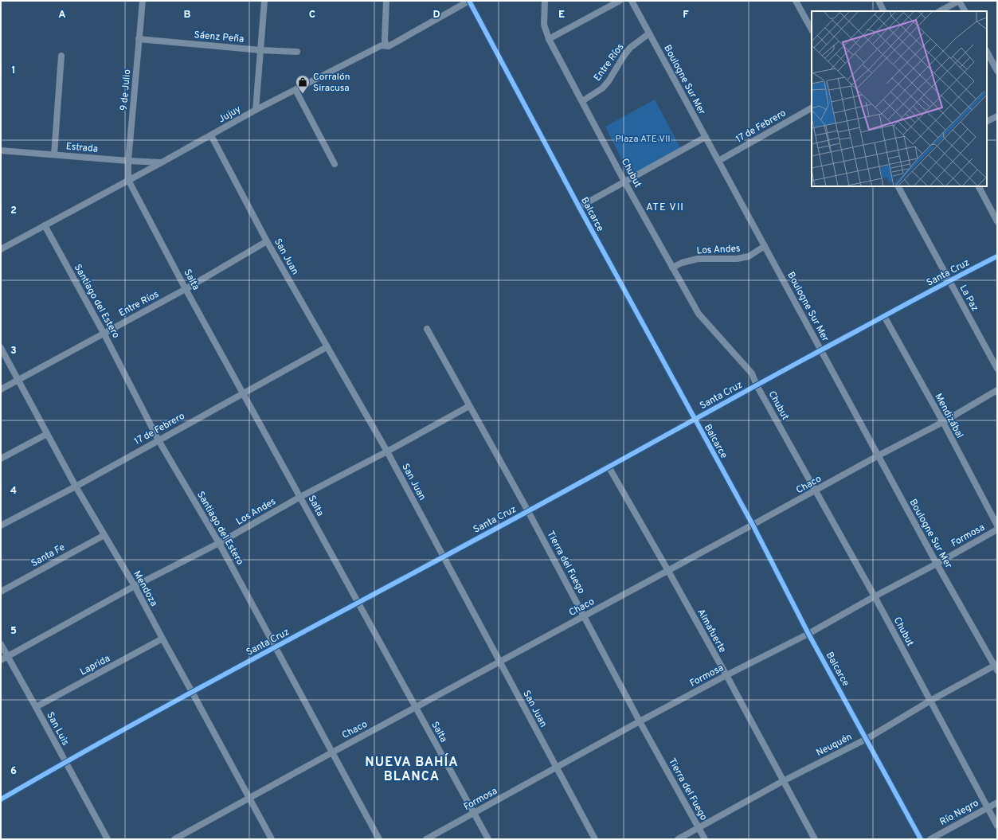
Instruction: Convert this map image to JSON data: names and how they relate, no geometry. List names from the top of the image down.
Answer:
{
  "streets": {
    "street": [
      "Sáenz Peña",
      "Entre Ríos",
      "Boulogne Sur Mer",
      "9 de Julio",
      "Jujuy",
      "17 de Febrero",
      "Estrada",
      "Chubut",
      "Balcarce",
      "Los Andes",
      "San Juan",
      "Santa Cruz",
      "Salta",
      "La Paz",
      "Santiago del Estero",
      "Mendizábal",
      "Chaco",
      "Formosa",
      "Santa Fe",
      "Tierra del Fuego",
      "Mendoza",
      "Almafuerte",
      "Laprida",
      "San Luis",
      "Neuquén",
      "Río Negro"
    ]
  },
  "crossings": [
    ["Sáenz Peña", "9 de Julio"],
    ["Entre Ríos", "Boulogne Sur Mer"],
    ["Entre Ríos", "Chubut"],
    ["Entre Ríos", "San Juan"],
    ["Entre Ríos", "Salta"],
    ["Entre Ríos", "Santiago del Estero"],
    ["Entre Ríos", "Mendoza"],
    ["Boulogne Sur Mer", "17 de Febrero"],
    ["Boulogne Sur Mer", "Los Andes"],
    ["Boulogne Sur Mer", "Santa Cruz"],
    ["Boulogne Sur Mer", "Chaco"],
    ["Boulogne Sur Mer", "Formosa"],
    ["Boulogne Sur Mer", "Neuquén"],
    ["9 de Julio", "Jujuy"],
    ["9 de Julio", "Estrada"],
    ["9 de Julio", "Salta"],
    ["Jujuy", "Estrada"],
    ["Jujuy", "Balcarce"],
    ["Jujuy", "San Juan"],
    ["Jujuy", "Salta"],
    ["Jujuy", "Santiago del Estero"],
    ["17 de Febrero", "San Juan"],
    ["17 de Febrero", "Salta"],
    ["17 de Febrero", "Santiago del Estero"],
    ["17 de Febrero", "Mendoza"],
    ["Chubut", "Los Andes"],
    ["Chubut", "Santa Cruz"],
    ["Chubut", "Chaco"],
    ["Chubut", "Formosa"],
    ["Chubut", "Neuquén"],
    ["Chubut", "Río Negro"],
    ["Balcarce", "Santa Cruz"],
    ["Balcarce", "Chaco"],
    ["Balcarce", "Formosa"],
    ["Balcarce", "Neuquén"],
    ["Los Andes", "San Juan"],
    ["Los Andes", "Salta"],
    ["Los Andes", "Santiago del Estero"],
    ["Los Andes", "Tierra del Fuego"],
    ["Los Andes", "Mendoza"],
    ["Los Andes", "San Luis"],
    ["San Juan", "Santa Cruz"],
    ["San Juan", "Chaco"],
    ["San Juan", "Formosa"],
    ["Santa Cruz", "Salta"],
    ["Santa Cruz", "La Paz"],
    ["Santa Cruz", "Santiago del Estero"],
    ["Santa Cruz", "Mendizábal"],
    ["Santa Cruz", "Tierra del Fuego"],
    ["Santa Cruz", "Mendoza"],
    ["Santa Cruz", "Almafuerte"],
    ["Santa Cruz", "San Luis"],
    ["Salta", "Chaco"],
    ["Salta", "Formosa"],
    ["Santiago del Estero", "Chaco"],
    ["Mendizábal", "Chaco"],
    ["Chaco", "Tierra del Fuego"],
    ["Chaco", "Mendoza"],
    ["Chaco", "Almafuerte"],
    ["Formosa", "Tierra del Fuego"],
    ["Formosa", "Almafuerte"],
    ["Santa Fe", "Mendoza"],
    ["Tierra del Fuego", "Neuquén"],
    ["Mendoza", "Laprida"],
    ["Almafuerte", "Neuquén"],
    ["Laprida", "San Luis"]
  ],
  "districts": ["ATE VII", "NUEVA BAHÍA BLANCA"],
  "parks": ["Plaza ATE VII"],
  "places": {
    "shop": ["Corralón Siracusa"]
  },
  "grid": {
    "columns": [
      "A",
      "B",
      "C",
      "D",
      "E",
      "F"
    ],
    "rows": [
      "1",
      "2",
      "3",
      "4",
      "5",
      "6"
    ]
  }
}
